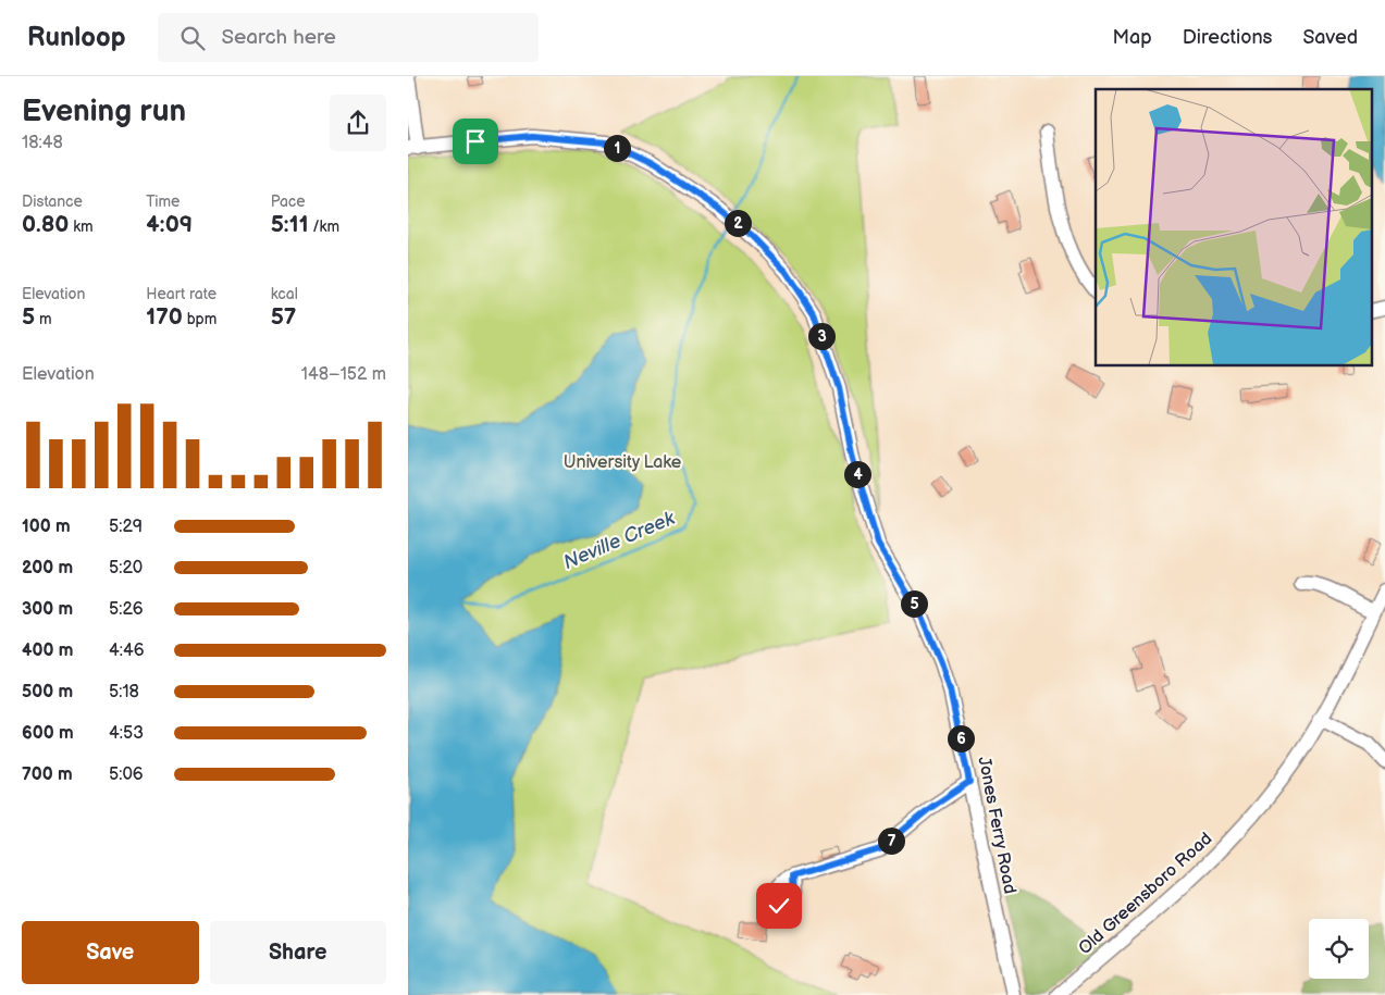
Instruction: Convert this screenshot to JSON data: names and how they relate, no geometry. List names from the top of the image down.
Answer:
{
  "streets": {
    "street": ["Jones Ferry Road", "Old Greensboro Road"]
  },
  "water": ["Neville Creek"],
  "parks": ["University Lake"],
  "page": {
    "header": "Runloop",
    "search": "Search here",
    "nav": ["Map", "Directions", "Saved"],
    "heading": ["Evening run", "18:48"],
    "pins": [
      "1",
      "2",
      "3",
      "4",
      "5",
      "6",
      "7"
    ],
    "stats": [
      ["Distance", "0.80 km"],
      ["Time", "4:09"],
      ["Pace", "5:11 /km"],
      ["Elevation", "5 m"],
      ["Heart rate", "170 bpm"],
      ["kcal", "57"]
    ],
    "chart": ["Elevation", "148–152 m"],
    "list": [
      {
        "name": "100 m",
        "note": "5:29"
      },
      {
        "name": "200 m",
        "note": "5:20"
      },
      {
        "name": "300 m",
        "note": "5:26"
      },
      {
        "name": "400 m",
        "note": "4:46"
      },
      {
        "name": "500 m",
        "note": "5:18"
      },
      {
        "name": "600 m",
        "note": "4:53"
      },
      {
        "name": "700 m",
        "note": "5:06"
      }
    ],
    "buttons": ["Save", "Share"]
  }
}
